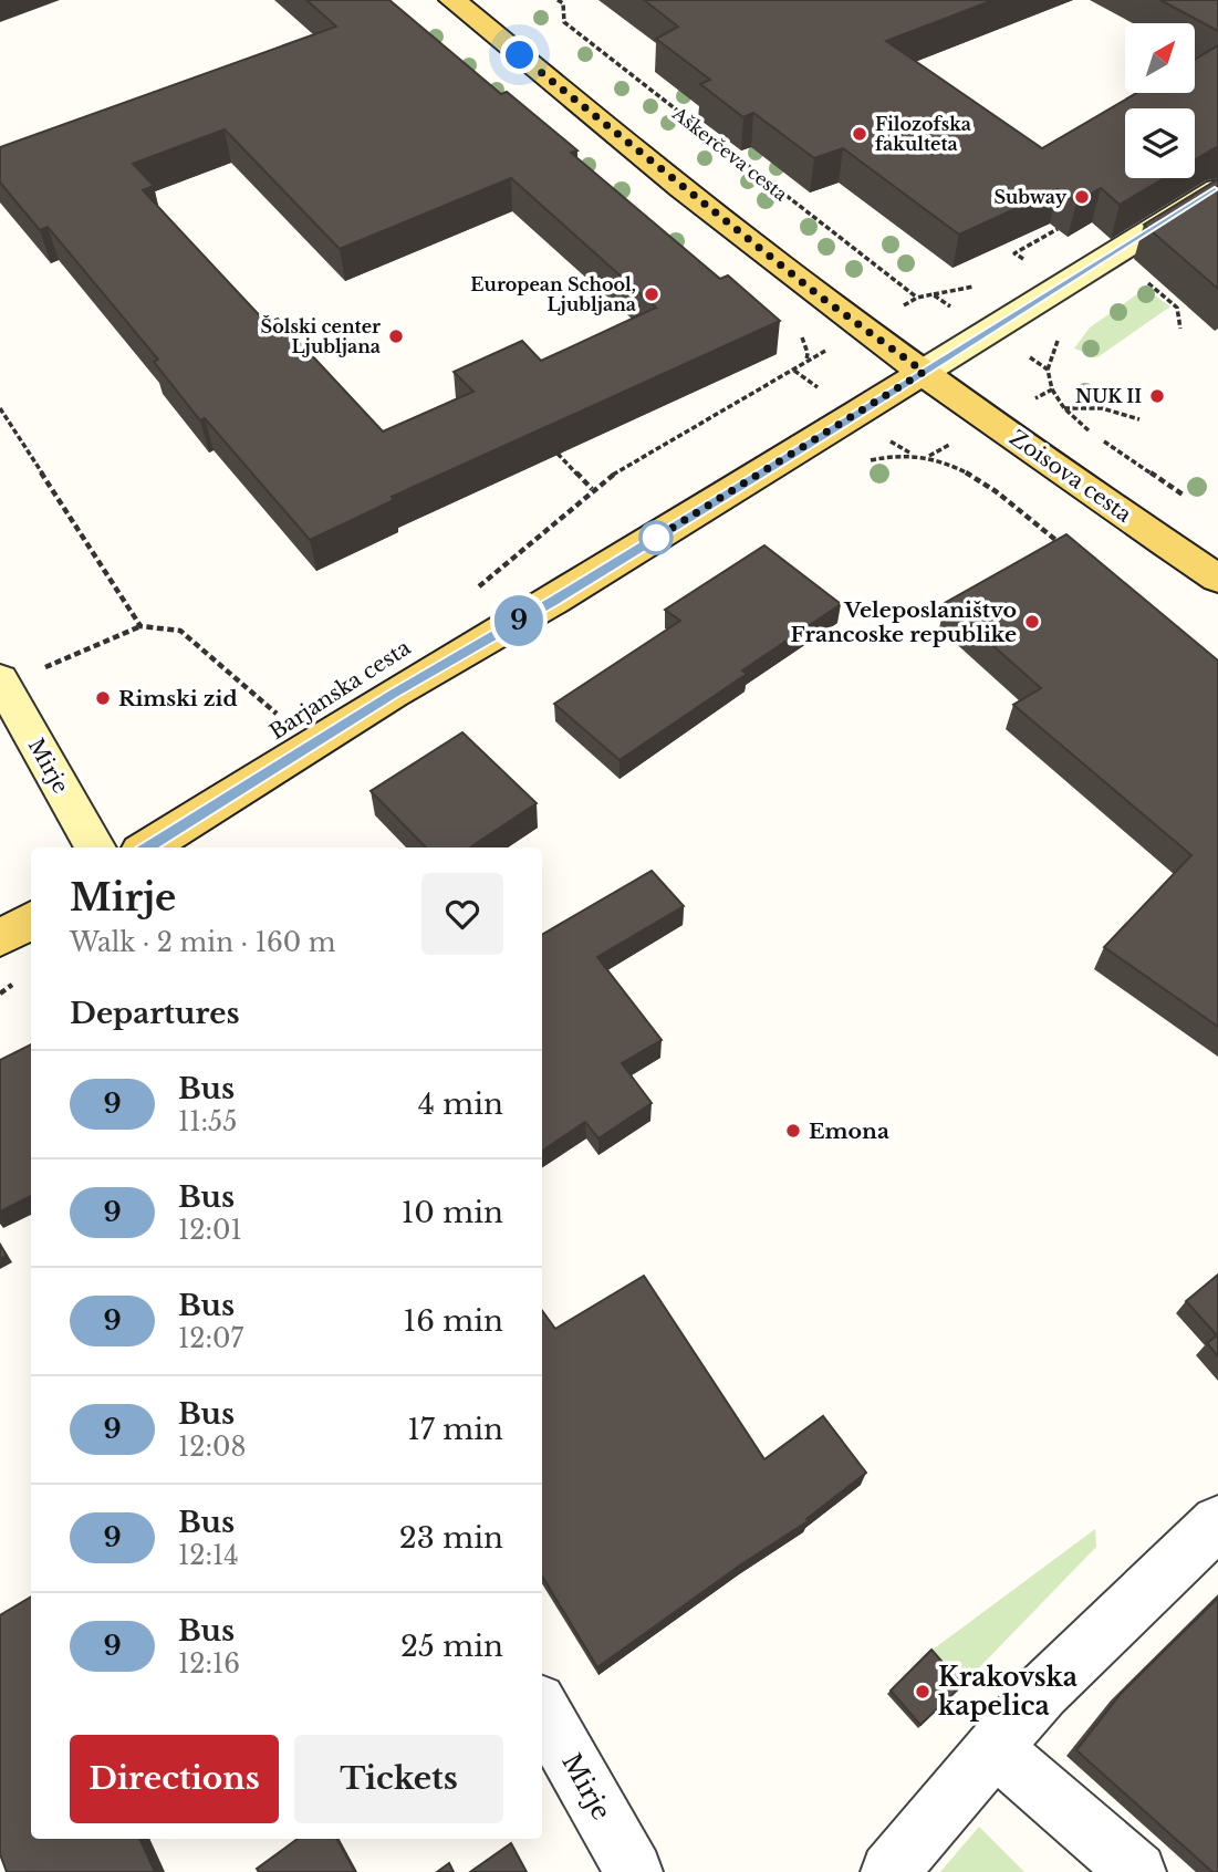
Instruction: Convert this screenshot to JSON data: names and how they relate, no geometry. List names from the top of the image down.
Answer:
{
  "streets": {
    "main road": ["Zoisova cesta", "Barjanska cesta"],
    "street": ["Mirje"],
    "path": ["Aškerčeva cesta"]
  },
  "crossings": [
    ["Zoisova cesta", "Barjanska cesta"]
  ],
  "places": [
    "Filozofska fakulteta",
    "Subway",
    "European School, Ljubljana",
    "Šolski center Ljubljana",
    "NUK II",
    "Veleposlaništvo Francoske republike",
    "Rimski zid",
    "Emona",
    "Krakovska kapelica"
  ],
  "lines": ["bus line 9"],
  "north": "top right",
  "page": {
    "on_map": "9",
    "heading": [
      ["Mirje", "Walk · 2 min · 160 m"],
      "Departures"
    ],
    "list": [
      {
        "mark": "9",
        "name": "Bus",
        "note": "11:55",
        "value": "4 min"
      },
      {
        "mark": "9",
        "name": "Bus",
        "note": "12:01",
        "value": "10 min"
      },
      {
        "mark": "9",
        "name": "Bus",
        "note": "12:07",
        "value": "16 min"
      },
      {
        "mark": "9",
        "name": "Bus",
        "note": "12:08",
        "value": "17 min"
      },
      {
        "mark": "9",
        "name": "Bus",
        "note": "12:14",
        "value": "23 min"
      },
      {
        "mark": "9",
        "name": "Bus",
        "note": "12:16",
        "value": "25 min"
      }
    ],
    "buttons": ["Directions", "Tickets"]
  }
}
